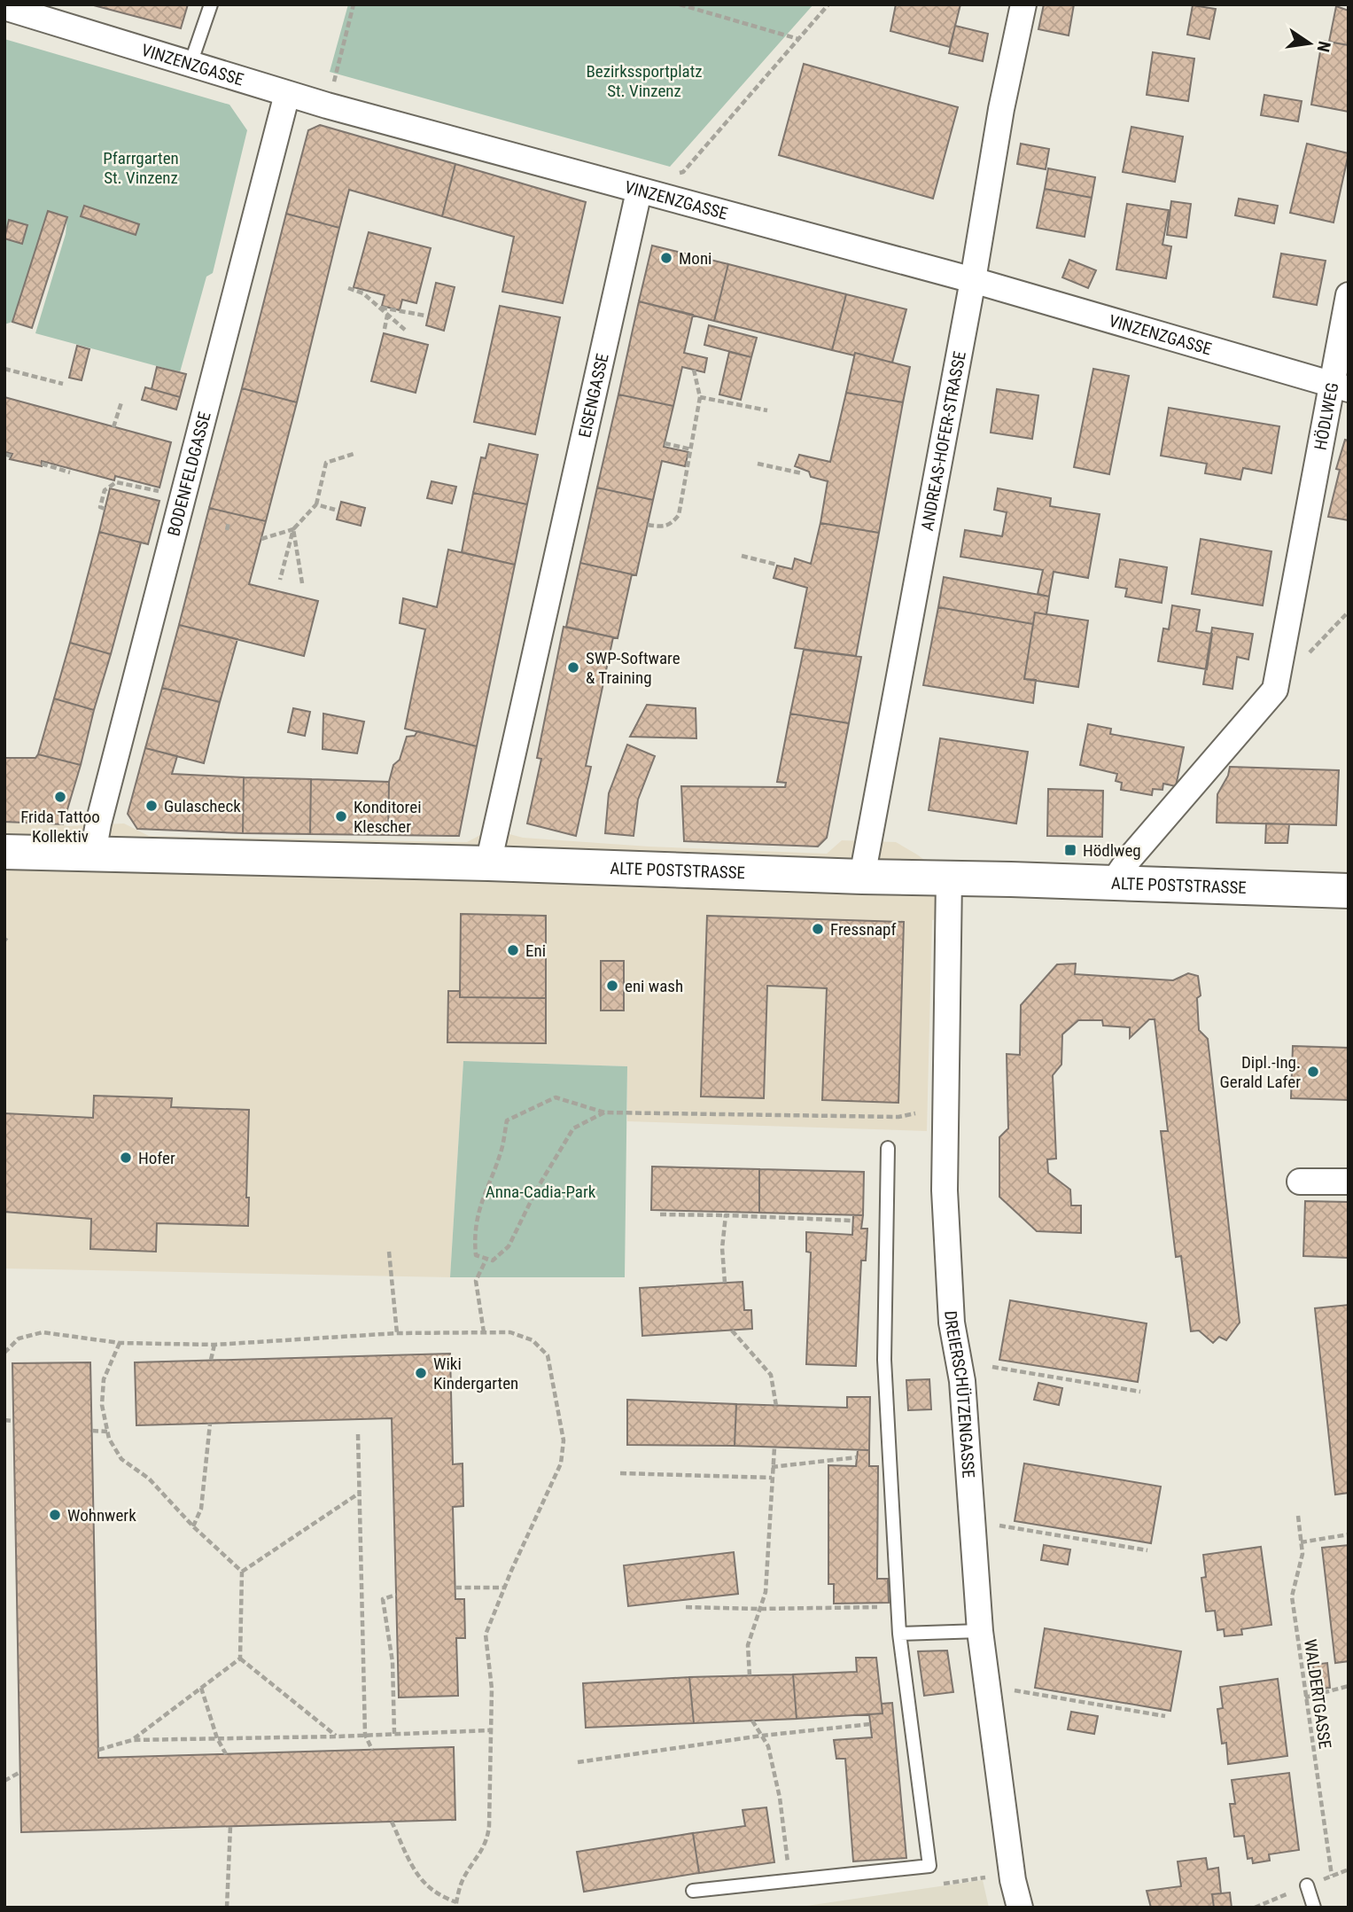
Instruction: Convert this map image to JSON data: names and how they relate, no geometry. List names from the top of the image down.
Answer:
{
  "streets": {
    "main road": ["ALTE POSTSTRASSE"],
    "street": [
      "VINZENZGASSE",
      "EISENGASSE",
      "HÖDLWEG",
      "ANDREAS-HOFER-STRASSE",
      "BODENFELDGASSE",
      "DREIERSCHÜTZENGASSE"
    ],
    "path": ["WALDERTGASSE"]
  },
  "crossings": [
    ["VINZENZGASSE", "EISENGASSE"],
    ["VINZENZGASSE", "HÖDLWEG"],
    ["VINZENZGASSE", "ANDREAS-HOFER-STRASSE"],
    ["VINZENZGASSE", "BODENFELDGASSE"],
    ["EISENGASSE", "ALTE POSTSTRASSE"],
    ["HÖDLWEG", "ALTE POSTSTRASSE"],
    ["ANDREAS-HOFER-STRASSE", "ALTE POSTSTRASSE"],
    ["BODENFELDGASSE", "ALTE POSTSTRASSE"],
    ["ALTE POSTSTRASSE", "DREIERSCHÜTZENGASSE"]
  ],
  "parks": ["Bezirkssportplatz St. Vinzenz", "Pfarrgarten St. Vinzenz", "Anna-Cadia-Park"],
  "places": {
    "other": [
      "Moni",
      "SWP-Software & Training",
      "Frida Tattoo Kollektiv",
      "Gulascheck",
      "Konditorei Klescher",
      "Fressnapf",
      "Eni",
      "eni wash",
      "Dipl.-Ing. Gerald Lafer",
      "Hofer",
      "Wiki Kindergarten",
      "Wohnwerk"
    ],
    "transit": ["Hödlweg"]
  },
  "north": "right"
}
